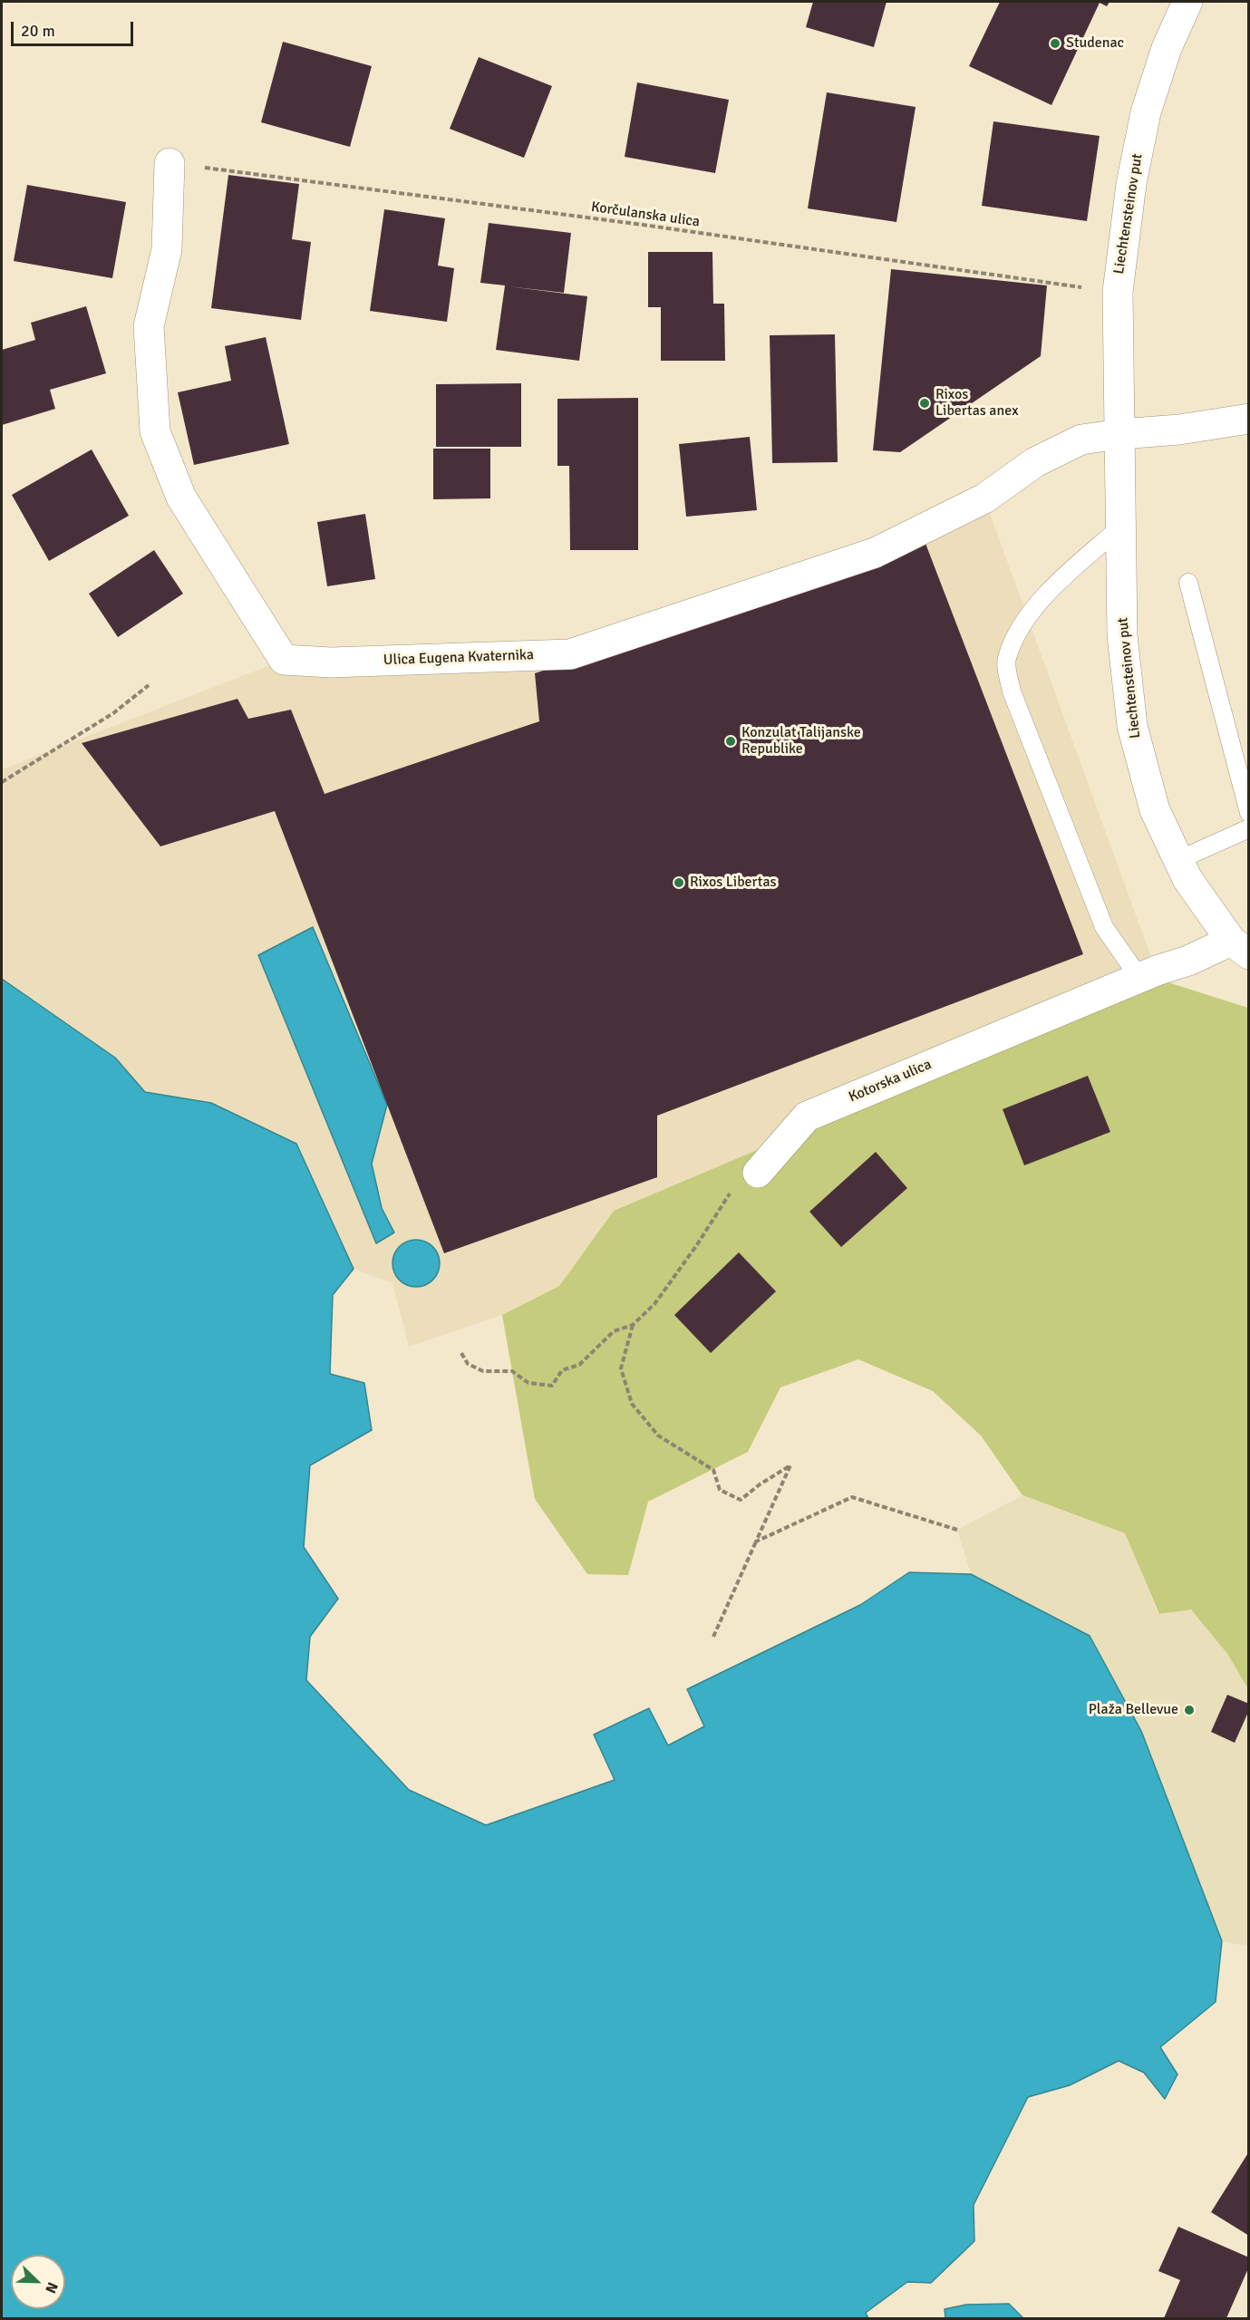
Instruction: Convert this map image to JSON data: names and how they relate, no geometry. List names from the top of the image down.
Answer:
{
  "streets": {
    "street": ["Liechtensteinov put", "Ulica Eugena Kvaternika", "Kotorska ulica"],
    "path": ["Korčulanska ulica"]
  },
  "crossings": [
    ["Liechtensteinov put", "Korčulanska ulica"],
    ["Liechtensteinov put", "Ulica Eugena Kvaternika"],
    ["Liechtensteinov put", "Kotorska ulica"],
    ["Korčulanska ulica", "Ulica Eugena Kvaternika"]
  ],
  "places": [
    "Studenac",
    "Rixos Libertas anex",
    "Konzulat Talijanske Republike",
    "Rixos Libertas",
    "Plaža Bellevue"
  ],
  "scale_bar": "20 m",
  "north": "bottom right"
}
